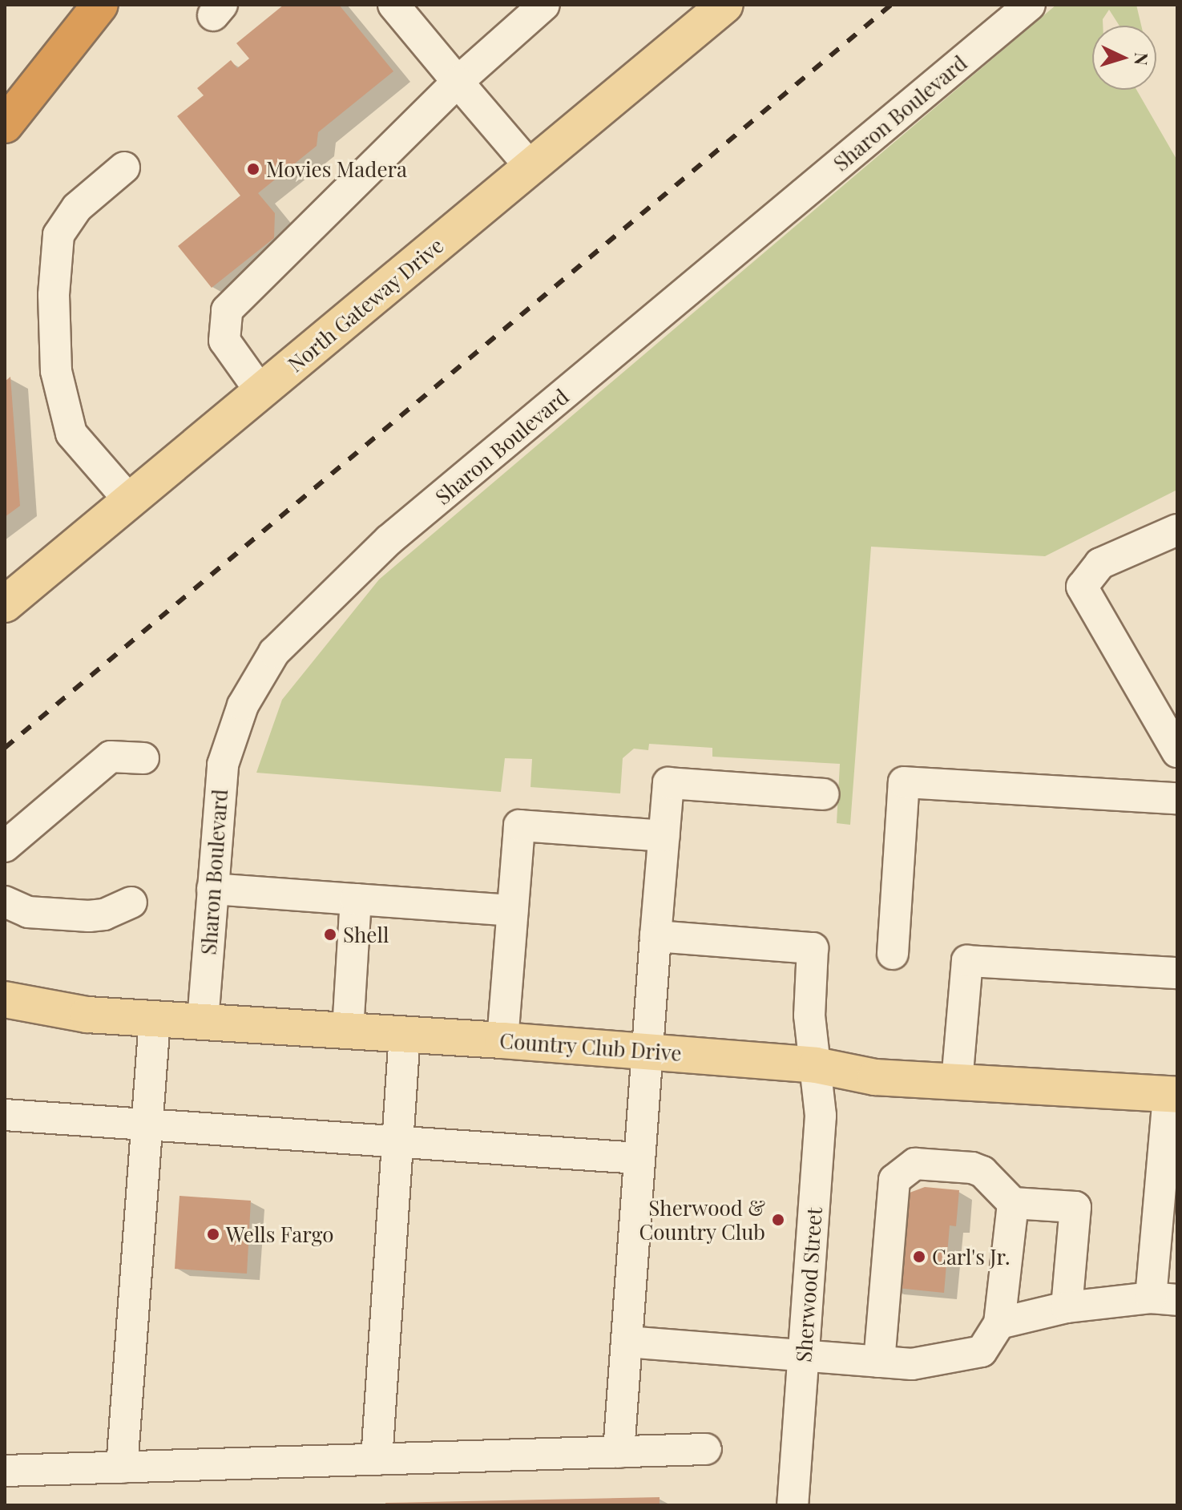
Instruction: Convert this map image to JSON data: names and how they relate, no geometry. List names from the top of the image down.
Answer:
{
  "streets": {
    "main road": ["North Gateway Drive", "Country Club Drive"],
    "street": ["Sharon Boulevard", "Sherwood Street"]
  },
  "crossings": [
    ["Sharon Boulevard", "Country Club Drive"],
    ["Country Club Drive", "Sherwood Street"]
  ],
  "places": [
    "Movies Madera",
    "Shell",
    "Sherwood & Country Club",
    "Wells Fargo",
    "Carl's Jr."
  ],
  "north": "right"
}
